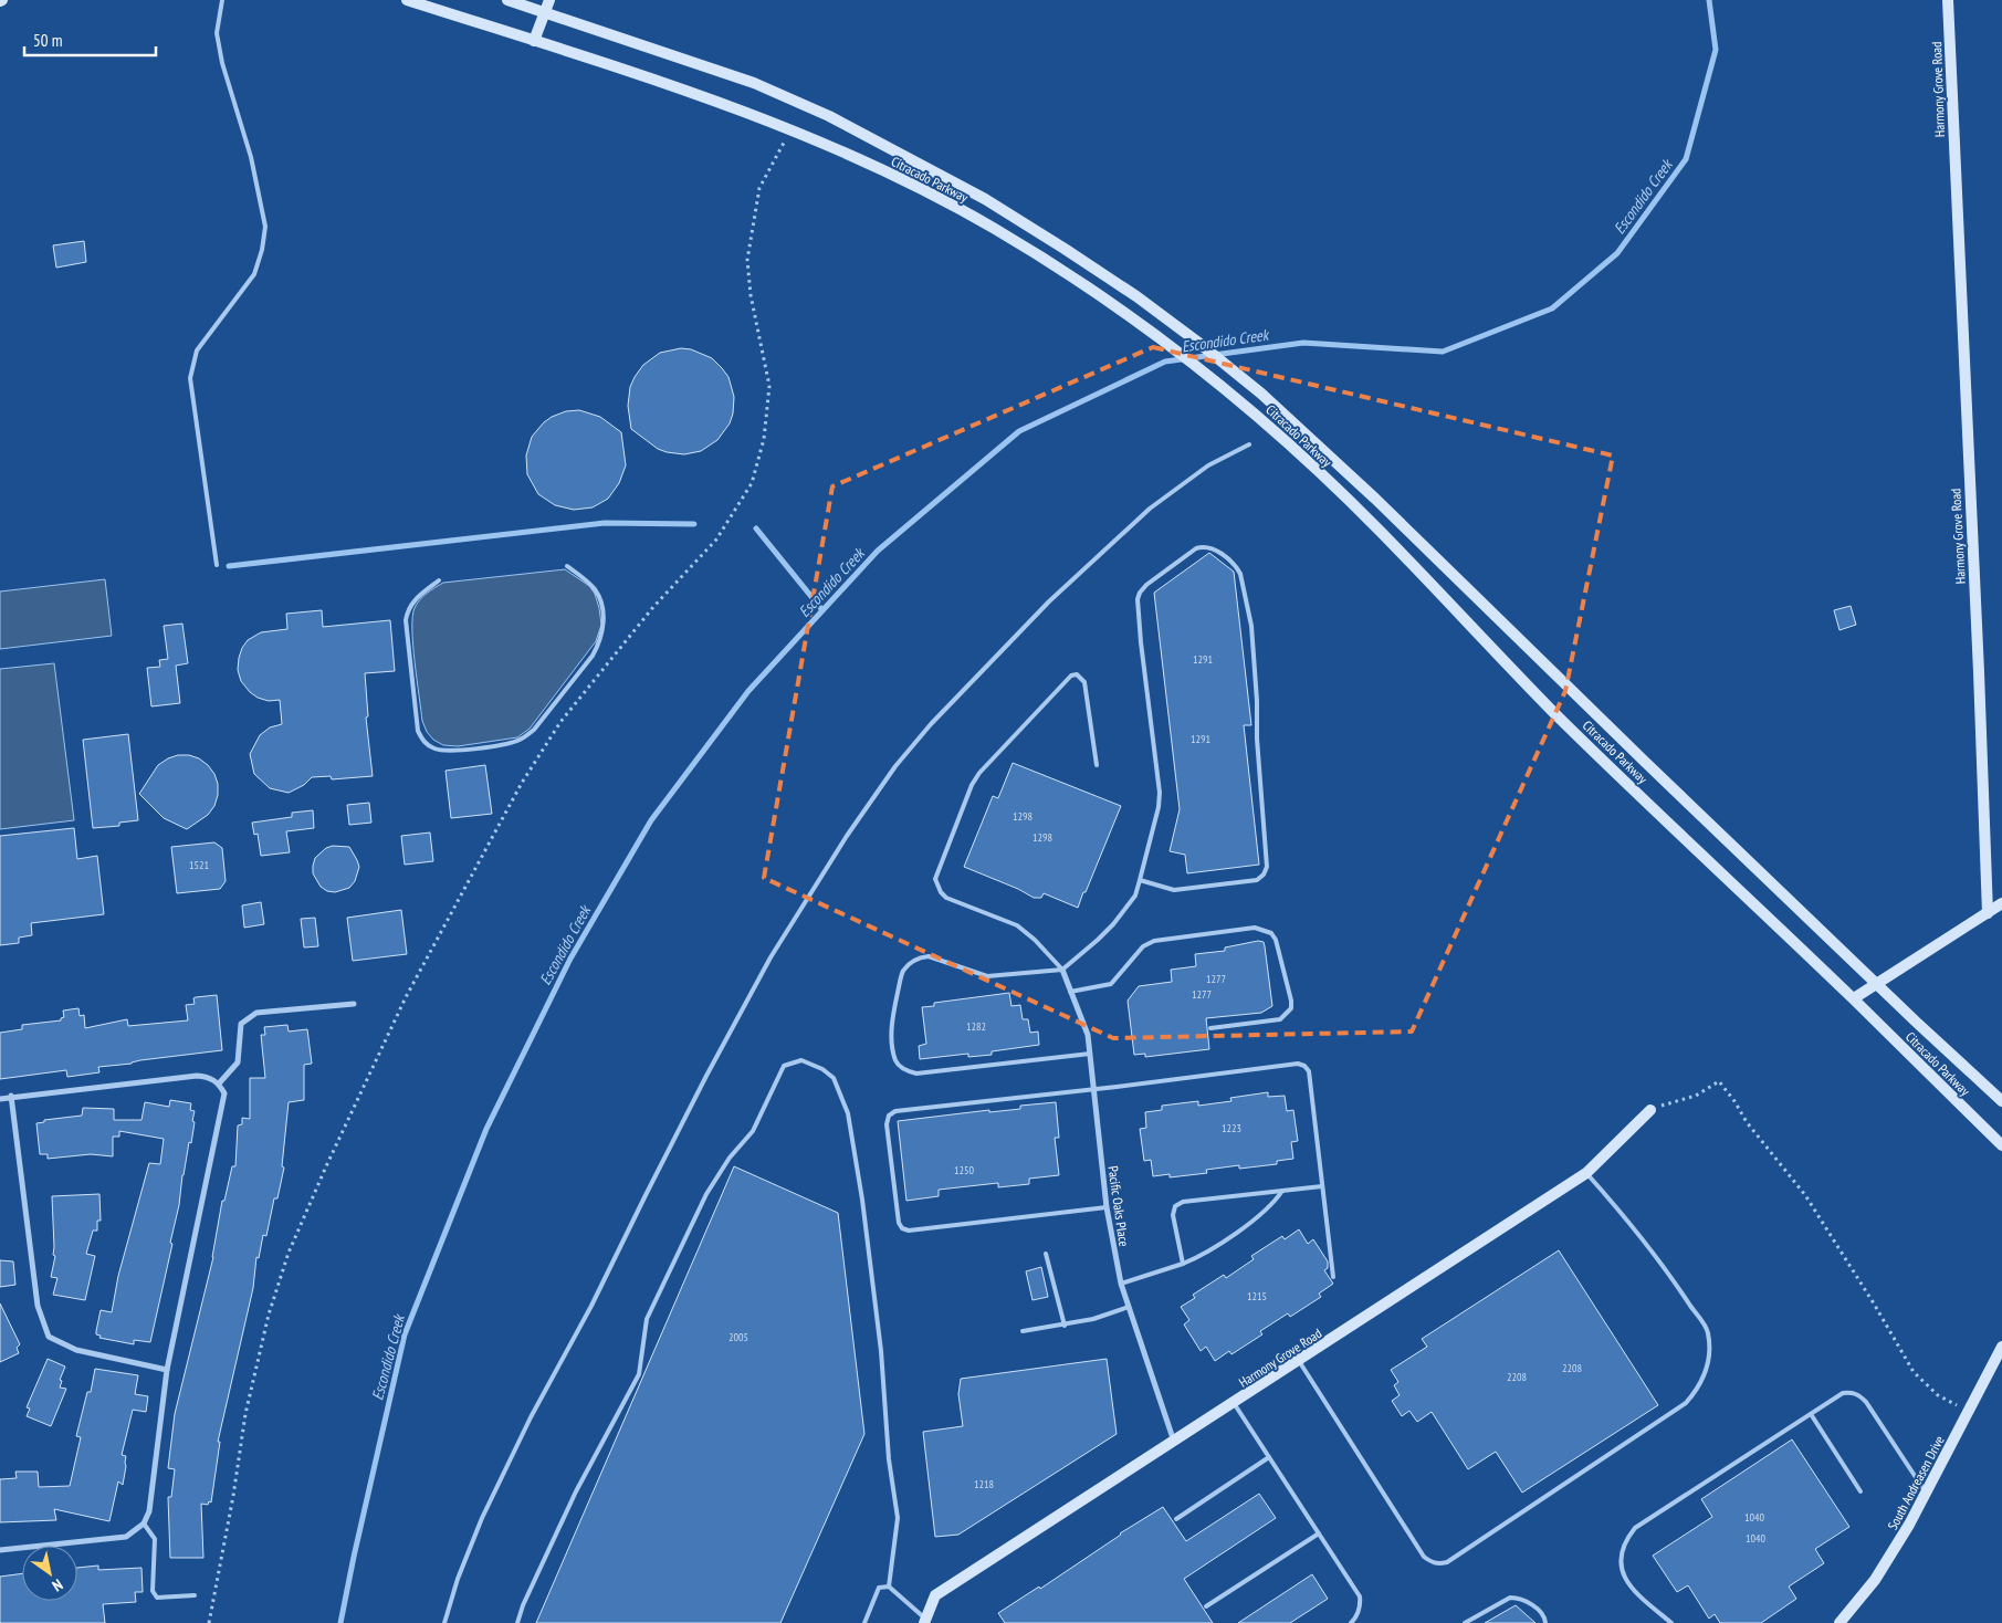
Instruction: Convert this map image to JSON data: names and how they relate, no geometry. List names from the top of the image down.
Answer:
{
  "streets": {
    "main road": ["Harmony Grove Road", "Citracado Parkway", "South Andreasen Drive"],
    "street": ["Pacific Oaks Place"]
  },
  "crossings": [
    ["Harmony Grove Road", "Pacific Oaks Place"]
  ],
  "water": ["Escondido Creek"],
  "house_numbers": [
    "1291",
    "1291",
    "1298",
    "1298",
    "1521",
    "1277",
    "1277",
    "1282",
    "1223",
    "1250",
    "1215",
    "2005",
    "2208",
    "2208",
    "1218",
    "1040",
    "1040"
  ],
  "scale_bar": "50 m",
  "north": "bottom right"
}
